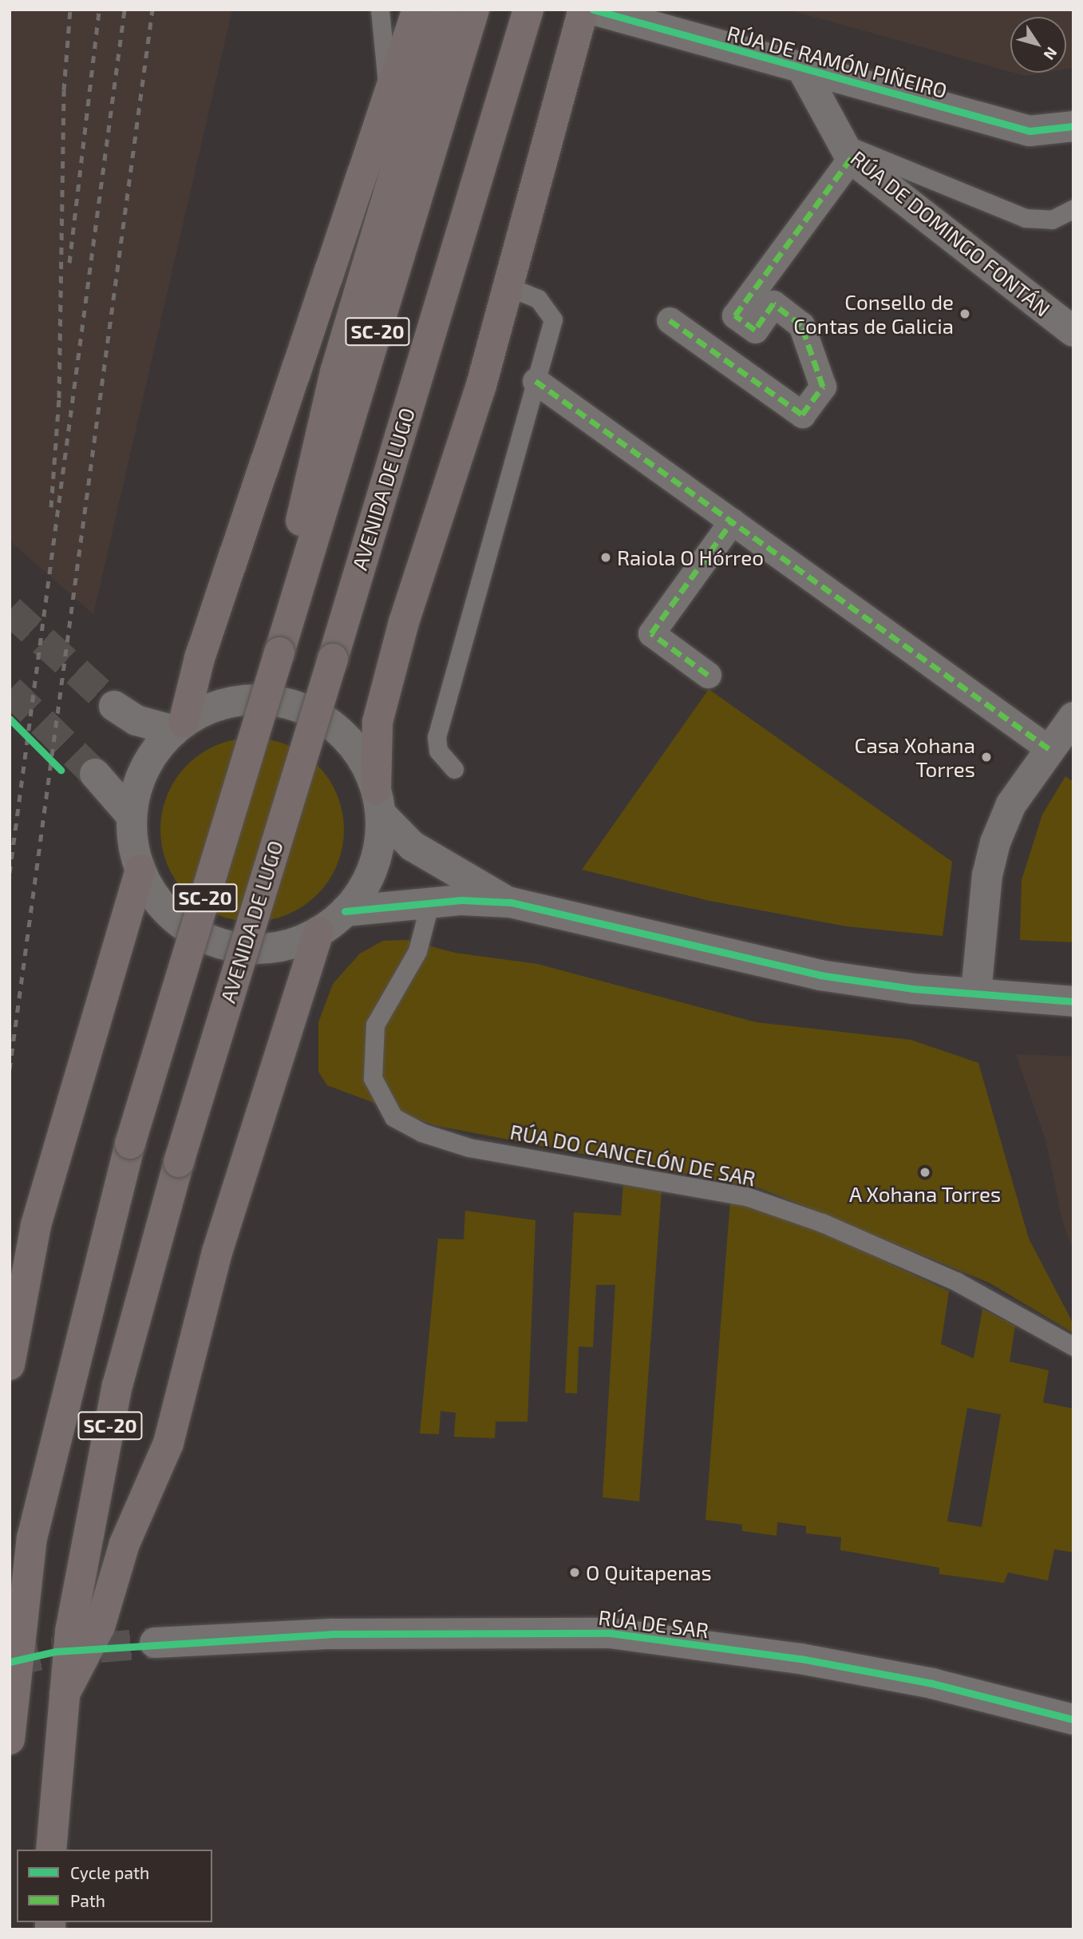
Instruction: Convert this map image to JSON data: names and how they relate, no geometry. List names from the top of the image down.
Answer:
{
  "streets": {
    "highway": ["SC-20", "AVENIDA DE LUGO"],
    "street": ["RÚA DE RAMÓN PIÑEIRO", "RÚA DE DOMINGO FONTÁN", "RÚA DE SAR"],
    "lane": ["RÚA DO CANCELÓN DE SAR"]
  },
  "crossings": [
    ["RÚA DE RAMÓN PIÑEIRO", "RÚA DE DOMINGO FONTÁN"]
  ],
  "places": [
    "Consello de Contas de Galicia",
    "Raiola O Hórreo",
    "Casa Xohana Torres",
    "A Xohana Torres",
    "O Quitapenas"
  ],
  "legend": ["Cycle path", "Path"],
  "north": "bottom right"
}
